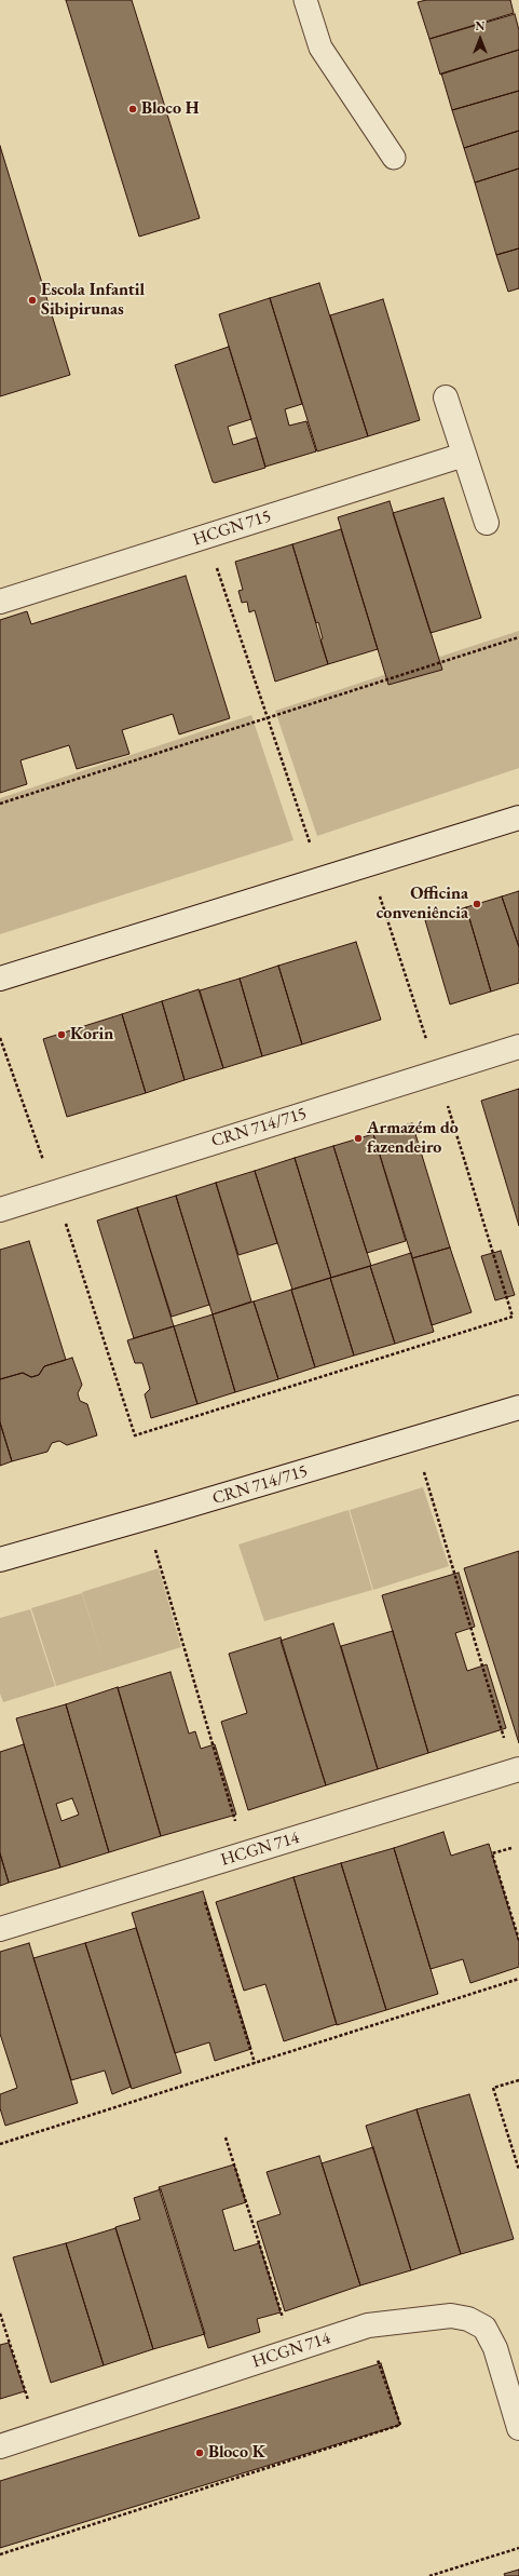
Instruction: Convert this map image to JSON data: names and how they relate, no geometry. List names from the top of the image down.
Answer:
{
  "streets": {
    "street": ["HCGN 715", "CRN 714/715", "HCGN 714"]
  },
  "places": [
    "Bloco H",
    "Escola Infantil Sibipirunas",
    "Officina conveniência",
    "Korin",
    "Armazém do fazendeiro",
    "Bloco K"
  ],
  "north": "top"
}
